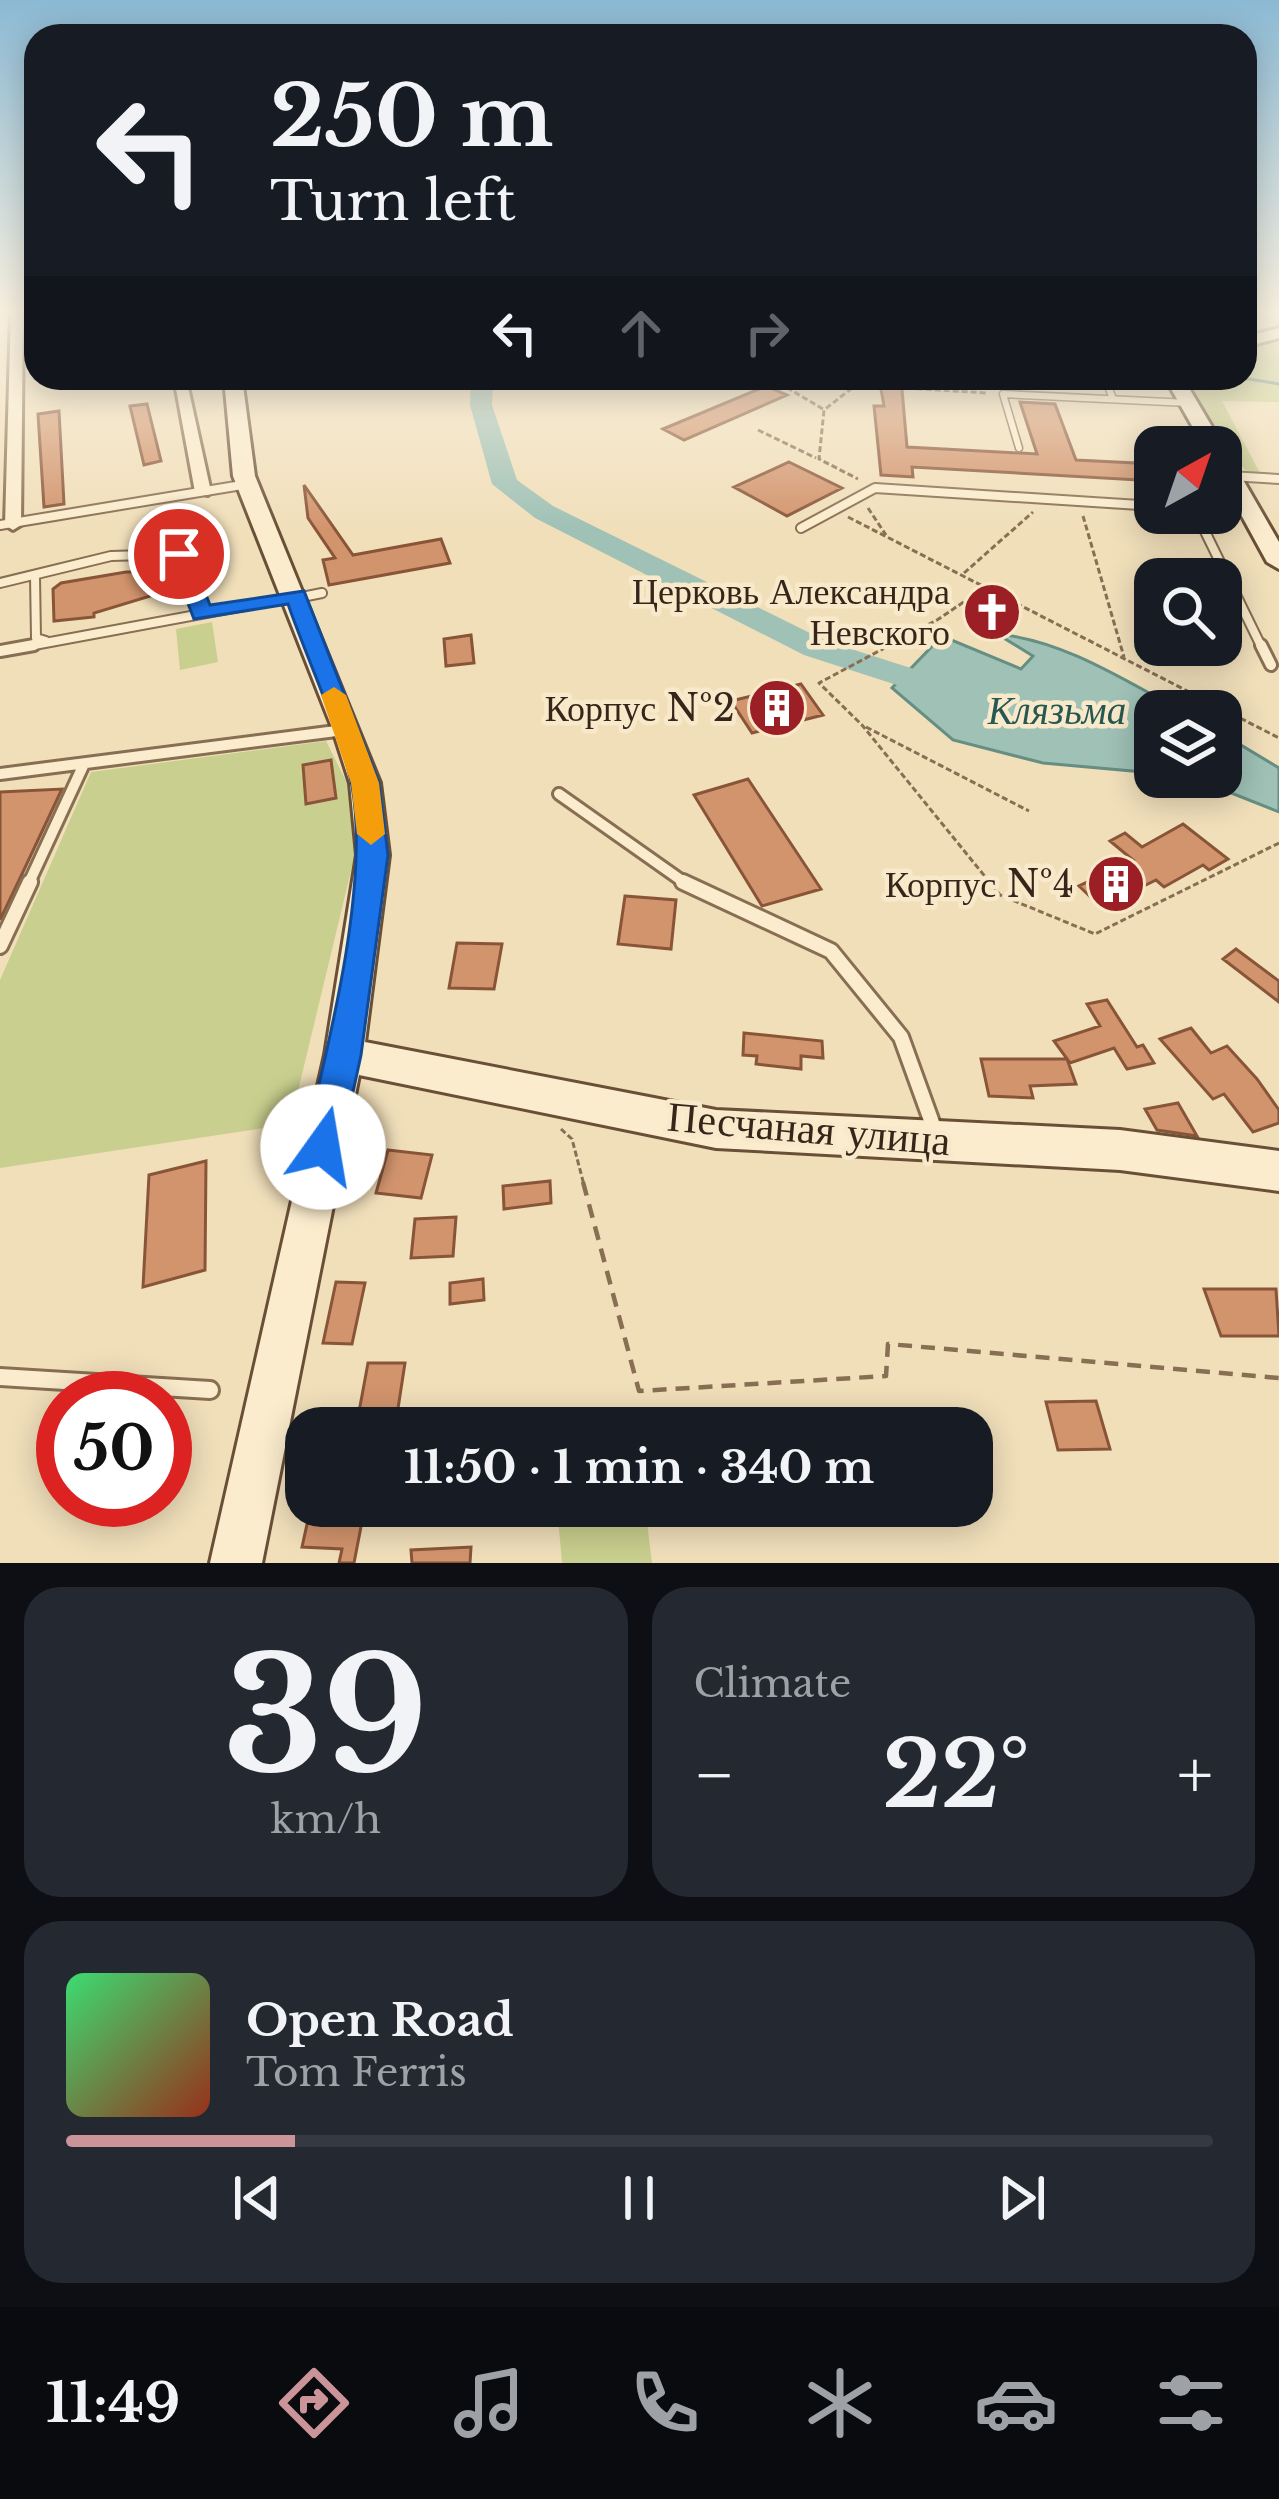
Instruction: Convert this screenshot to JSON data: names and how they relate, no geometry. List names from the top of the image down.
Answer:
{
  "streets": {
    "main road": ["Песчаная улица"]
  },
  "water": ["Клязьма"],
  "places": {
    "church": ["Церковь Александра Невского"],
    "building": ["Корпус №2", "Корпус №4"]
  },
  "north": "top right",
  "page": {
    "turn": ["250 m", "Turn left"],
    "limit": "50",
    "trip": "11:50 · 1 min · 340 m",
    "tile": [
      ["39", "km/h"],
      "Climate"
    ],
    "heat": ["−", "22°", "+"],
    "song": ["Open Road", "Tom Ferris"],
    "tabs": "11:49"
  }
}
